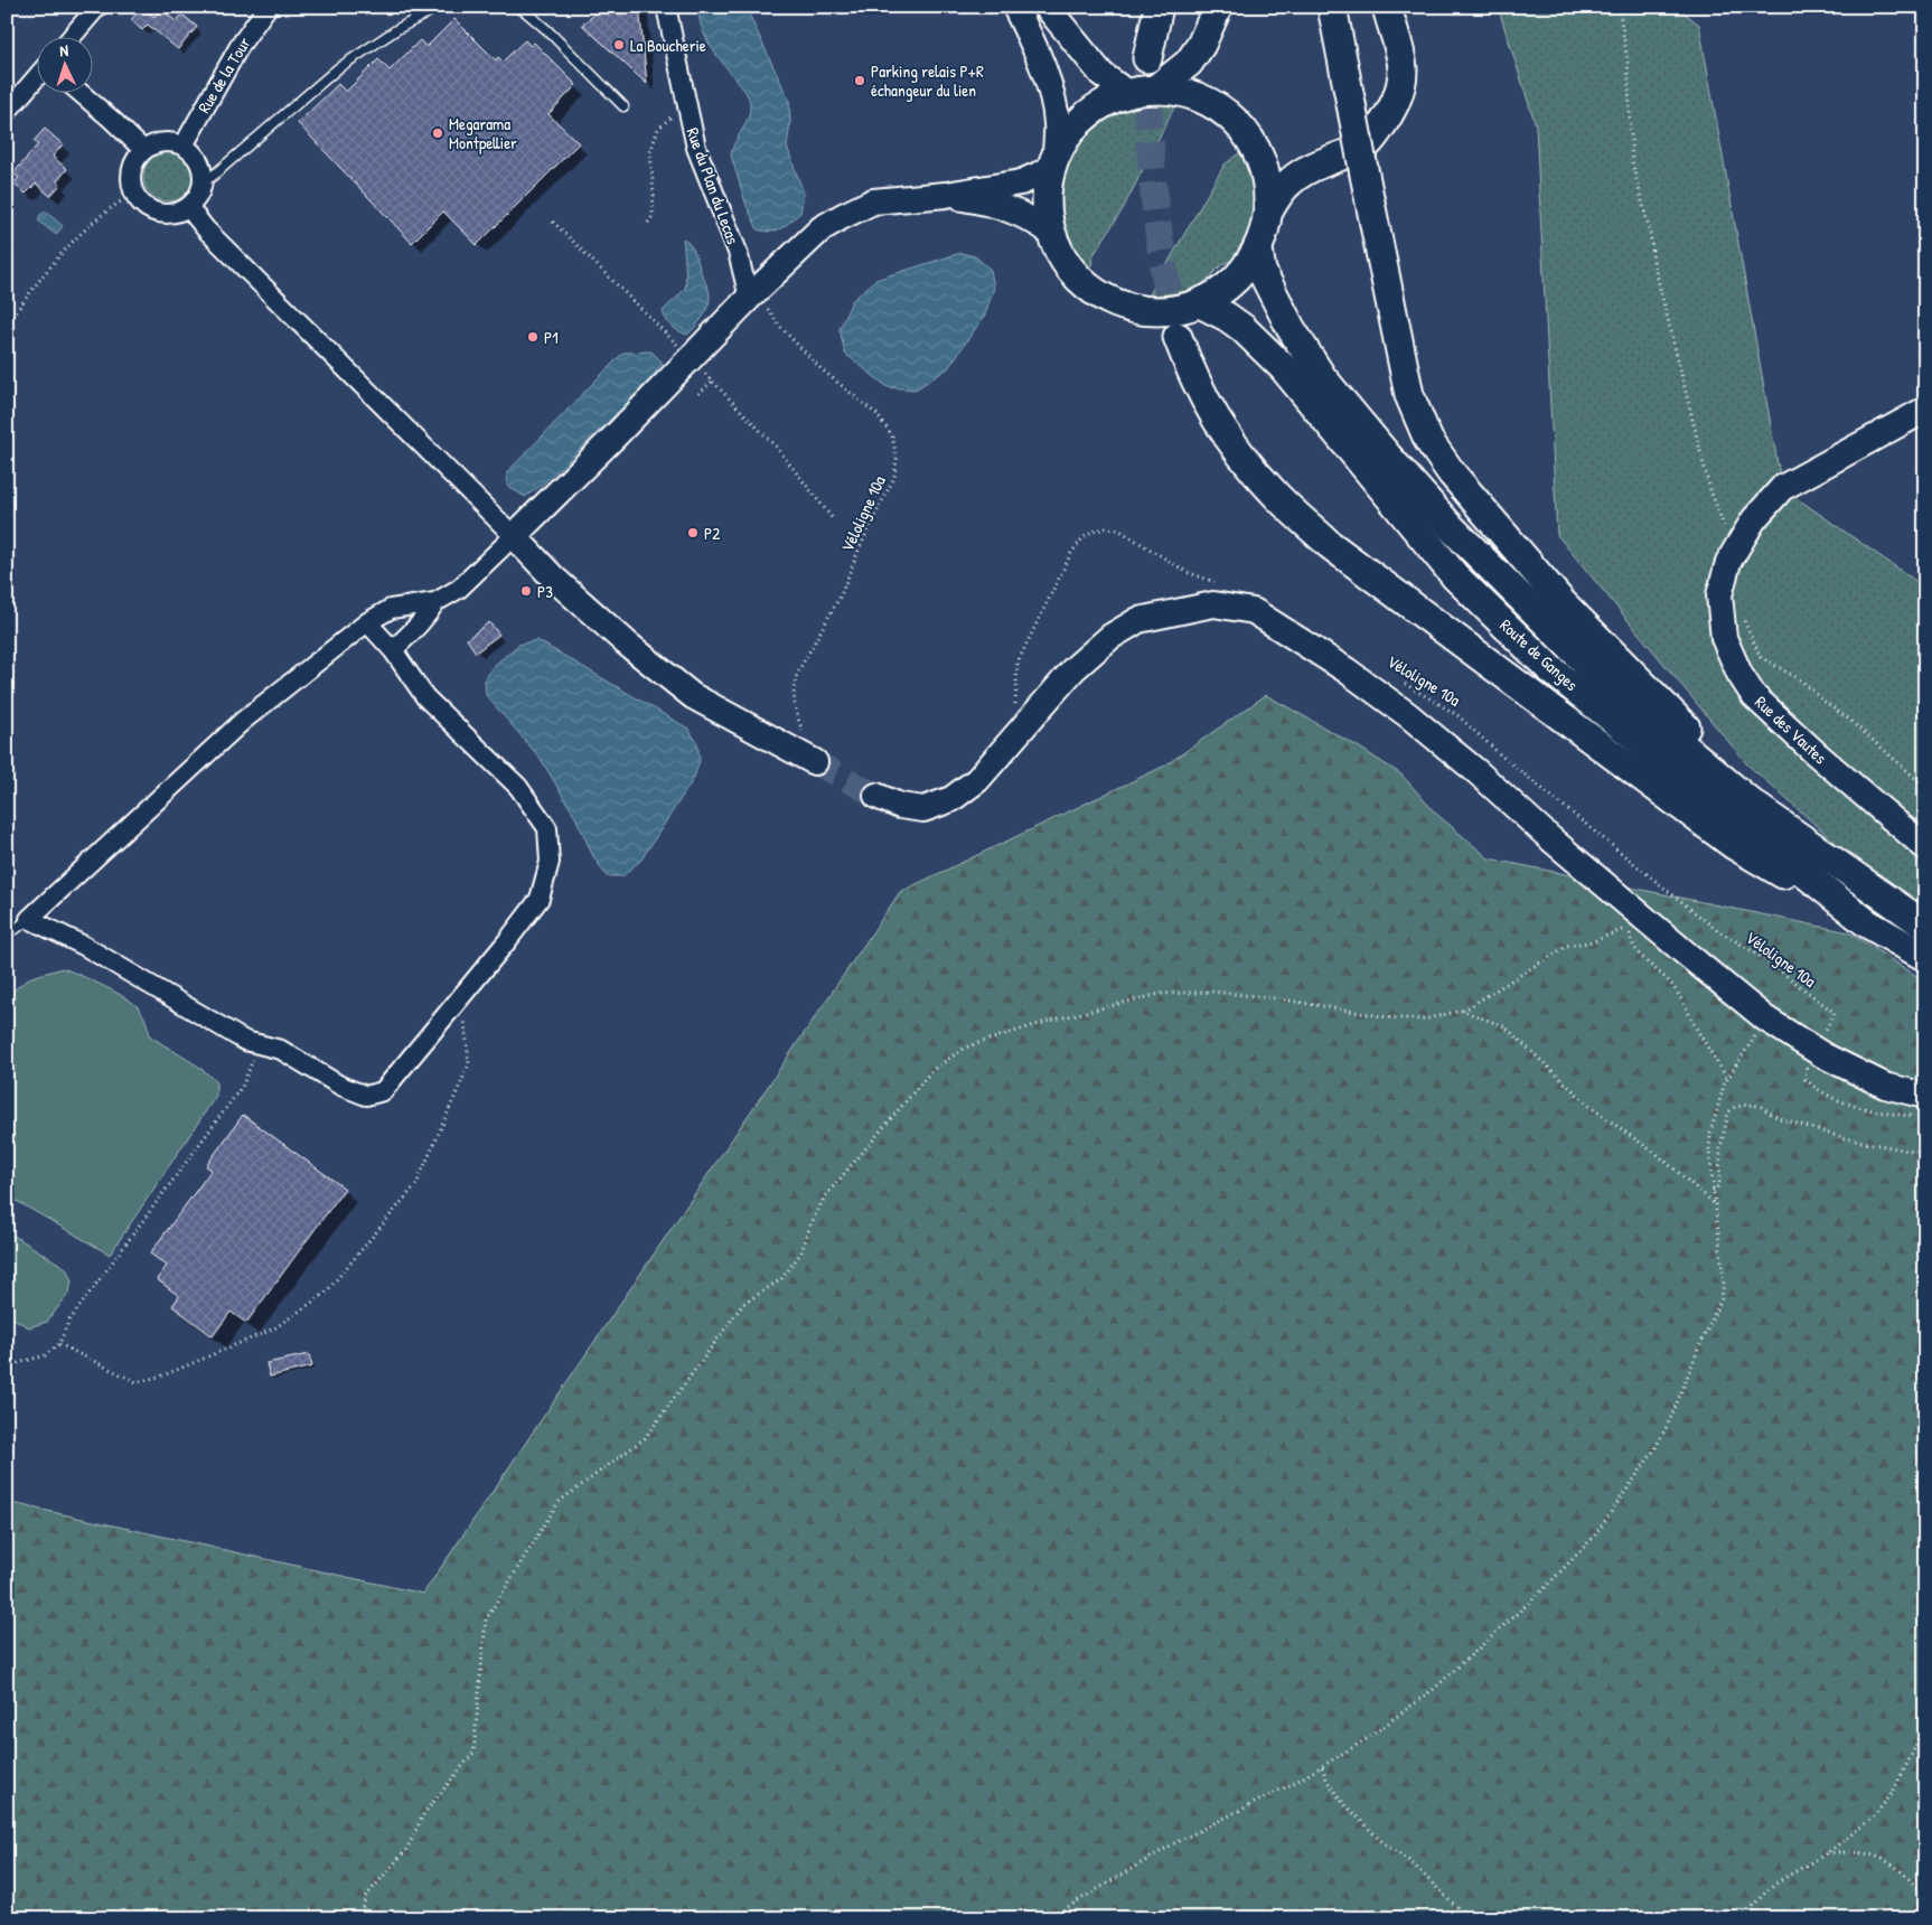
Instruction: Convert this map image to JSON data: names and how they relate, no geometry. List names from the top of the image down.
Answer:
{
  "streets": {
    "main road": ["Route de Ganges"],
    "street": ["Rue de la Tour", "Rue du Plan du Lecas", "Rue des Vautes"],
    "path": ["Véloligne 10a"]
  },
  "crossings": [
    ["Rue du Plan du Lecas", "Véloligne 10a"]
  ],
  "places": [
    "La Boucherie",
    "Parking relais P+R échangeur du lien",
    "Megarama Montpellier",
    "P1",
    "P2",
    "P3"
  ],
  "north": "top"
}
